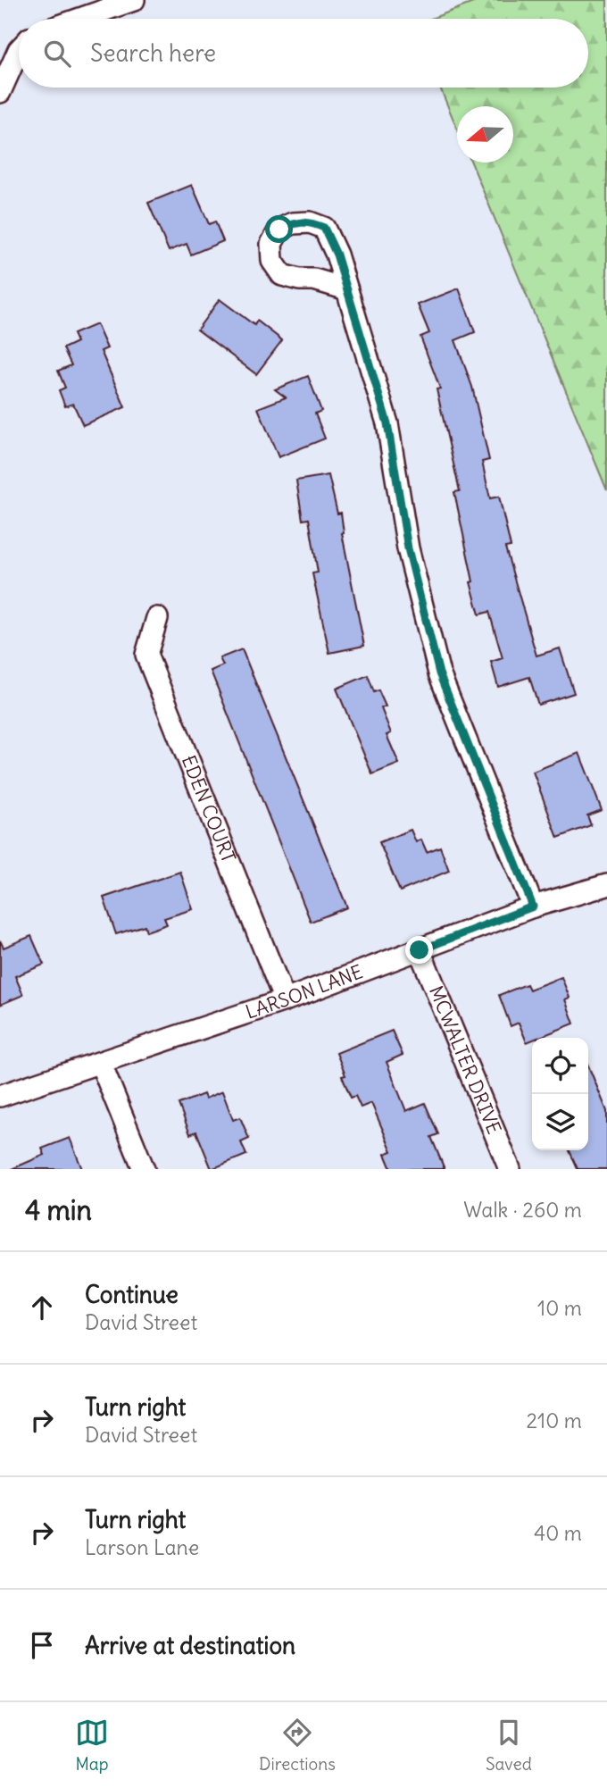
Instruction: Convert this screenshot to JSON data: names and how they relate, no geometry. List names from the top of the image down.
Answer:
{
  "streets": {
    "street": ["EDEN COURT", "LARSON LANE", "MCWALTER DRIVE"]
  },
  "crossings": [
    ["EDEN COURT", "LARSON LANE"],
    ["LARSON LANE", "MCWALTER DRIVE"]
  ],
  "north": "left",
  "page": {
    "search": "Search here",
    "heading": ["4 min", "Walk · 260 m"],
    "list": [
      ["Continue", "David Street", "10 m"],
      ["Turn right", "David Street", "210 m"],
      ["Turn right", "Larson Lane", "40 m"],
      "Arrive at destination"
    ],
    "nav": ["Map", "Directions", "Saved"]
  }
}
